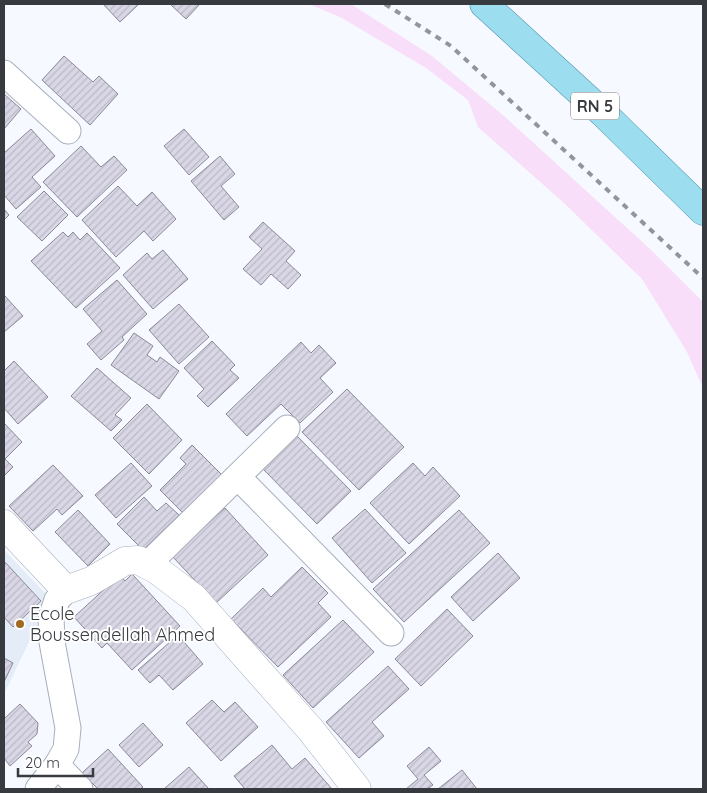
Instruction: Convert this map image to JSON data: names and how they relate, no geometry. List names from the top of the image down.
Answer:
{
  "streets": {
    "main road": ["RN 5"]
  },
  "places": ["Ecole Boussendellah Ahmed"],
  "scale_bar": "20 m"
}
